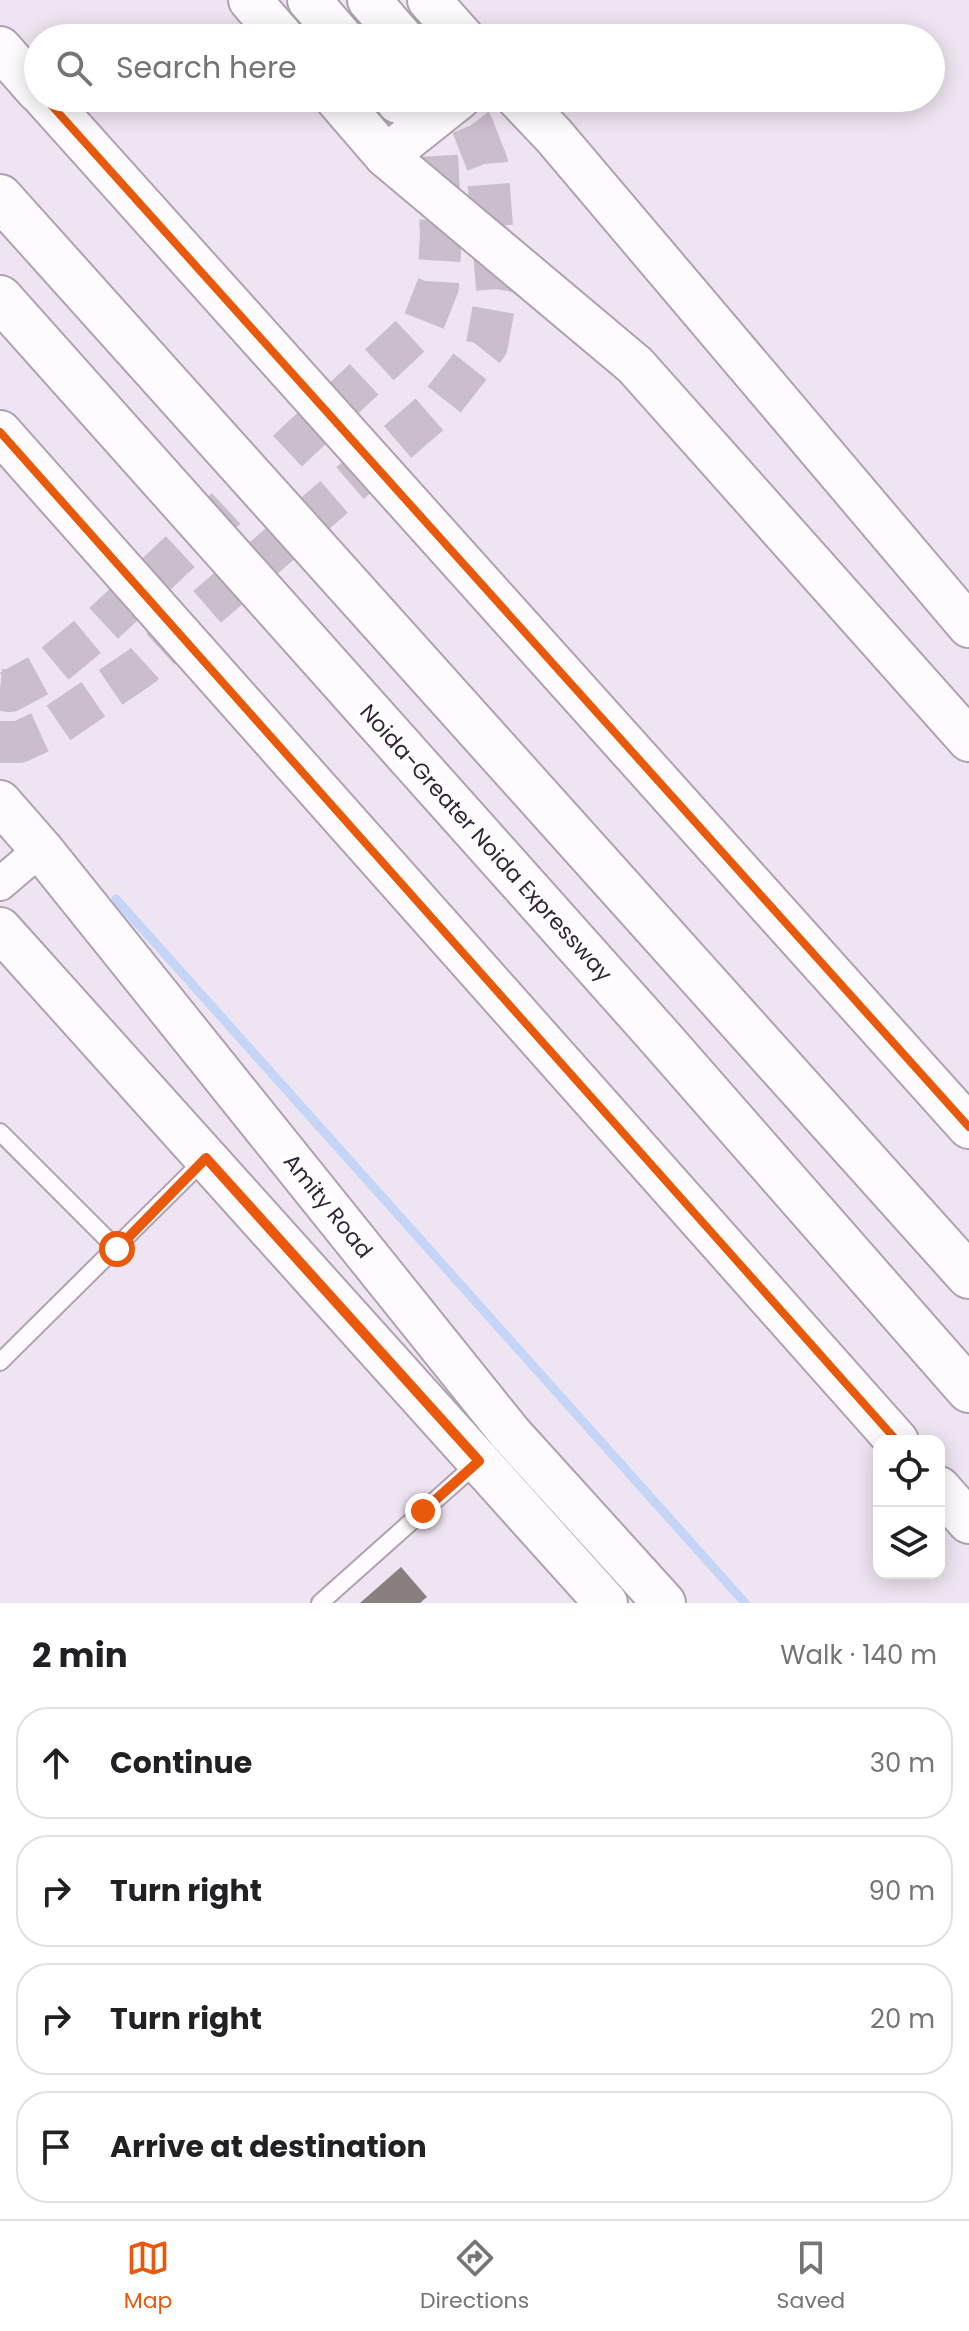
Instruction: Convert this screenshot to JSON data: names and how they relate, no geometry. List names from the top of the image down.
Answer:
{
  "streets": {
    "highway": ["Noida-Greater Noida Expressway"],
    "street": ["Amity Road"]
  },
  "page": {
    "search": "Search here",
    "heading": ["2 min", "Walk · 140 m"],
    "list": [
      ["Continue", "30 m"],
      ["Turn right", "90 m"],
      ["Turn right", "20 m"],
      "Arrive at destination"
    ],
    "nav": ["Map", "Directions", "Saved"]
  }
}
